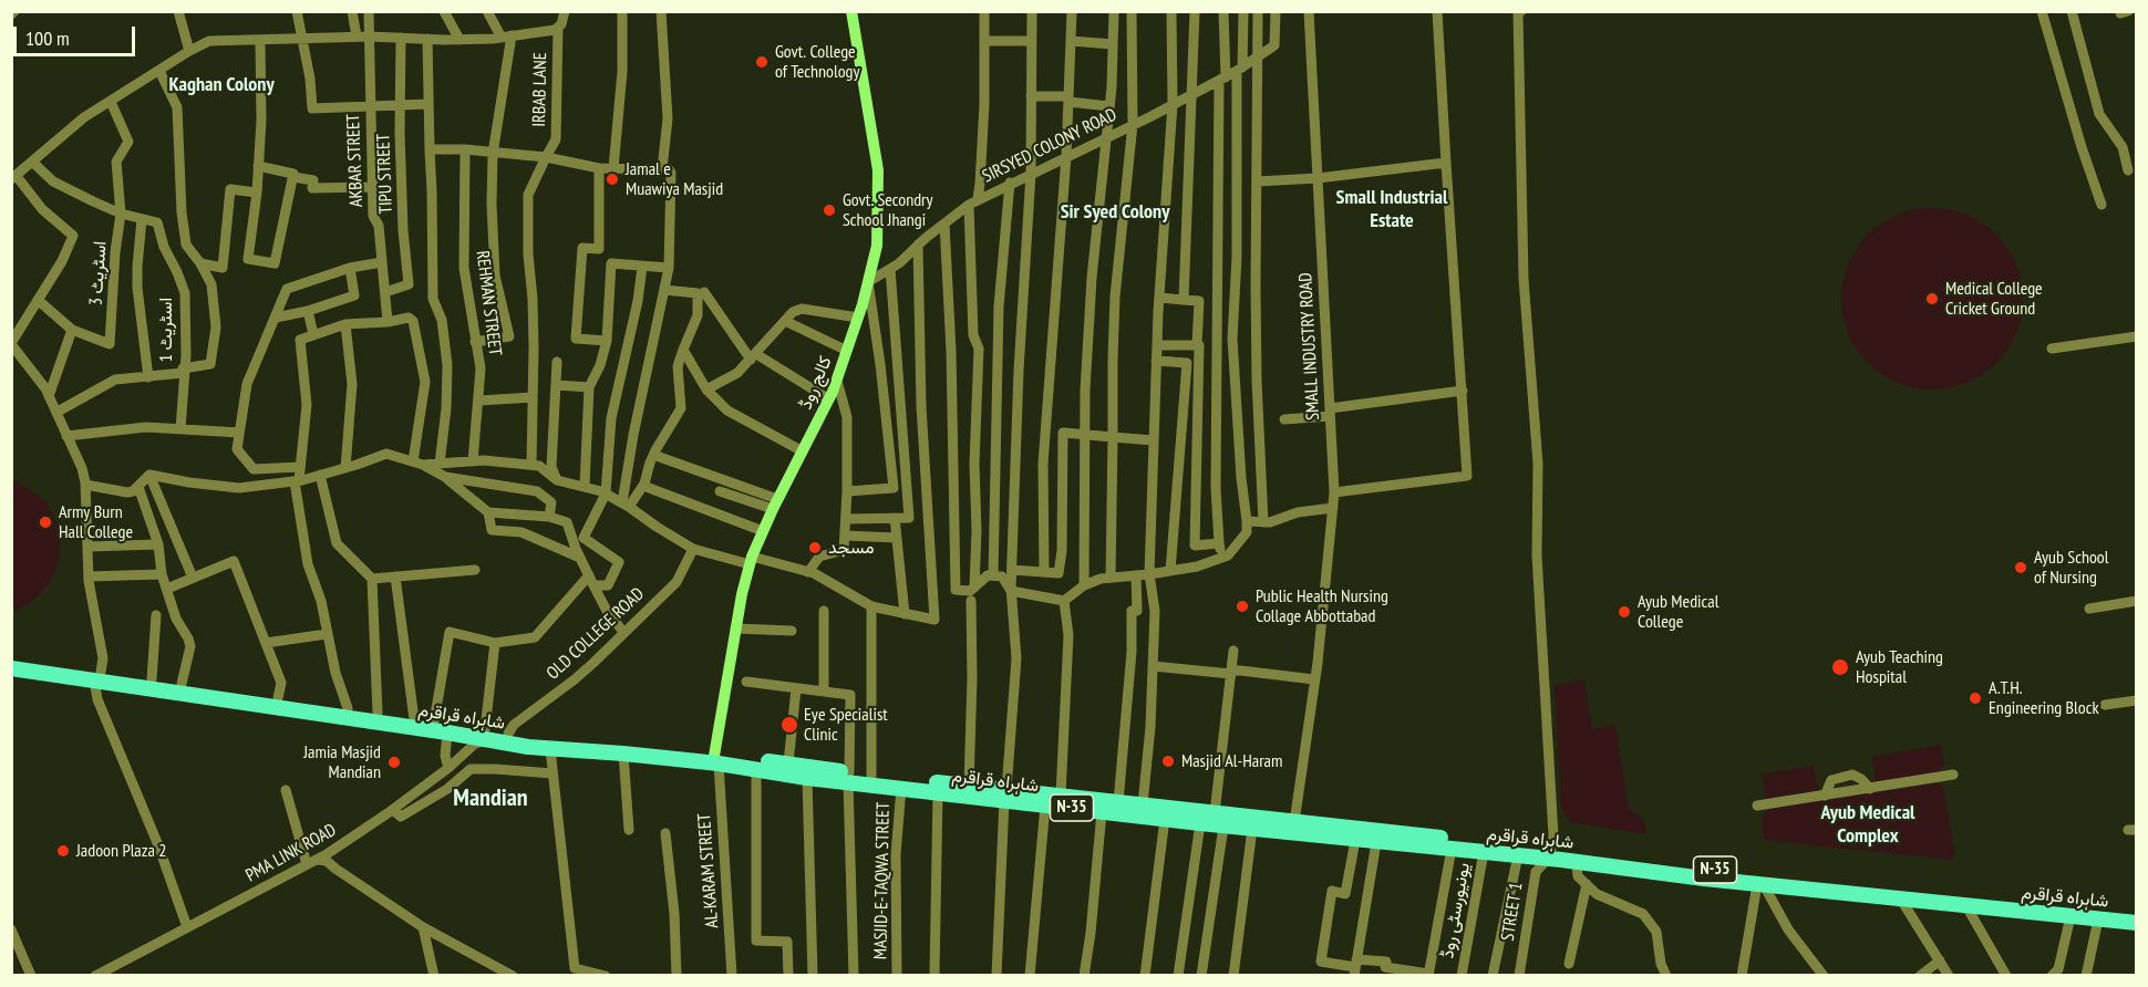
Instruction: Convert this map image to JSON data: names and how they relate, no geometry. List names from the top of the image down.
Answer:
{
  "streets": {
    "highway": ["شاہراہ قراقرم", "N-35"],
    "main road": ["کالج روڈ"],
    "street": [
      "IRBAB LANE",
      "SIRSYED COLONY ROAD",
      "AKBAR STREET",
      "TIPU STREET",
      "اسٹریٹ 3",
      "REHMAN STREET",
      "اسٹریٹ 1",
      "SMALL INDUSTRY ROAD",
      "OLD COLLEGE ROAD",
      "PMA LINK ROAD",
      "AL-KARAM STREET",
      "MASJID-E-TAQWA STREET",
      "یونیورسٹی روڈ",
      "STREET 1"
    ]
  },
  "crossings": [
    ["SIRSYED COLONY ROAD", "کالج روڈ"],
    ["AKBAR STREET", "TIPU STREET"],
    ["SMALL INDUSTRY ROAD", "شاہراہ قراقرم"],
    ["کالج روڈ", "شاہراہ قراقرم"],
    ["کالج روڈ", "AL-KARAM STREET"],
    ["OLD COLLEGE ROAD", "شاہراہ قراقرم"],
    ["شاہراہ قراقرم", "PMA LINK ROAD"],
    ["شاہراہ قراقرم", "AL-KARAM STREET"],
    ["شاہراہ قراقرم", "MASJID-E-TAQWA STREET"],
    ["شاہراہ قراقرم", "یونیورسٹی روڈ"],
    ["شاہراہ قراقرم", "STREET 1"]
  ],
  "districts": [
    "Kaghan Colony",
    "Small Industrial Estate",
    "Sir Syed Colony",
    "Mandian",
    "Ayub Medical Complex"
  ],
  "places": [
    "Govt. College of Technology",
    "Jamal e Muawiya Masjid",
    "Govt. Secondry School Jhangi",
    "Medical College Cricket Ground",
    "Army Burn Hall College",
    "مسجد",
    "Ayub School of Nursing",
    "Public Health Nursing Collage Abbottabad",
    "Ayub Medical College",
    "Ayub Teaching Hospital",
    "A.T.H. Engineering Block",
    "Eye Specialist Clinic",
    "Masjid Al-Haram",
    "Jamia Masjid Mandian",
    "Jadoon Plaza 2"
  ],
  "scale_bar": "100 m"
}
